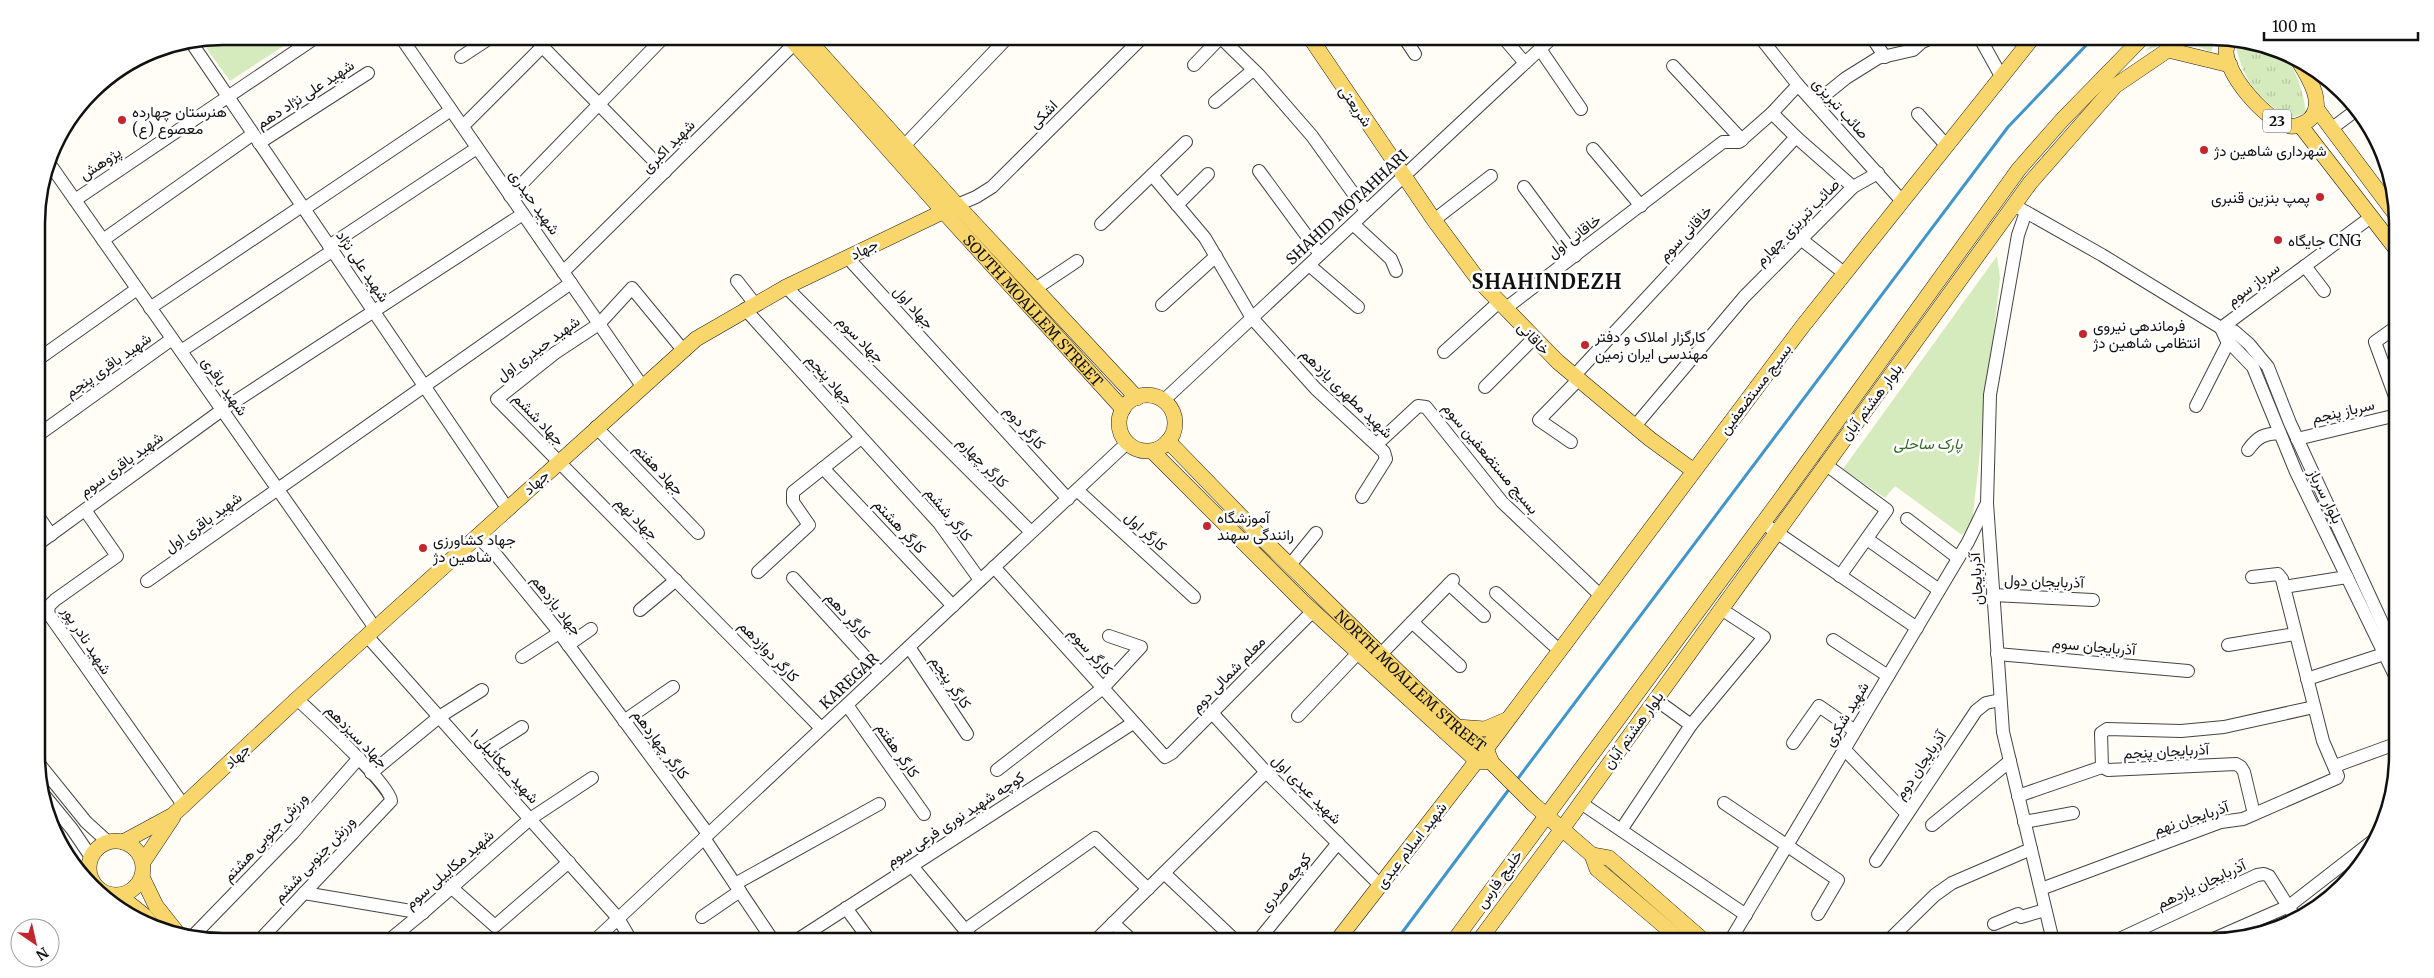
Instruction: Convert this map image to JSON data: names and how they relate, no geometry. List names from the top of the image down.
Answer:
{
  "streets": {
    "main road": [
      "شریعتی",
      "23",
      "جهاد",
      "SOUTH MOALLEM STREET",
      "خاقانی",
      "بسیج مستضعفین",
      "بلوار هشتم آبان",
      "NORTH MOALLEM STREET",
      "شهید اسلام عبدی",
      "خلیج فارس"
    ],
    "street": [
      "شهید علی نژاد دهم",
      "صائب تبریزی",
      "اشکی",
      "شهید اکبری",
      "پژوهش",
      "شهید حیدری",
      "SHAHID MOTAHHARI",
      "صائب تبریزی چهارم",
      "خاقانی سوم",
      "خاقانی اول",
      "شهید علی نژاد",
      "سرباز سوم",
      "جهاد اول",
      "جهاد سوم",
      "شهید حیدری اول",
      "شهید باقری پنجم",
      "جهاد پنجم",
      "شهید باقری",
      "شهید مطهری یازدهم",
      "سرباز پنجم",
      "جهاد ششم",
      "کارگر دوم",
      "بسیج مستضعفین سوم",
      "کارگر چهارم",
      "شهید باقری سوم",
      "جهاد هفتم",
      "بلوار سرباز",
      "کارگر ششم",
      "جهاد نهم",
      "شهید باقری اول",
      "کارگر هشتم",
      "کارگر اول",
      "آذربایجان",
      "آذربایجان دول",
      "جهاد یازدهم",
      "کارگر دهم",
      "شهید نادر پور",
      "آذربایجان سوم",
      "کارگر دوازدهم",
      "کارگر سوم",
      "معلم شمالی دوم",
      "KAREGAR",
      "کارگر پنجم",
      "شهید شکری",
      "جهاد سیزدهم",
      "کارگر چهاردهم",
      "کارگر هفتم",
      "آذربایجان پنجم",
      "آذربایجان دوم",
      "شهید میکائیلی ۱",
      "شهید عبدی اول",
      "آذربایجان نهم",
      "کوچه شهید نوری فرعی سوم",
      "ورزش جنوبی هشتم",
      "ورزش جنوبی ششم",
      "شهید مکاییلی سوم",
      "کوچه صدری",
      "آذربایجان یازدهم"
    ]
  },
  "crossings": [
    ["شهید علی نژاد دهم", "شهید علی نژاد"],
    ["شهید علی نژاد دهم", "شهید باقری"],
    ["شریعتی", "SHAHID MOTAHHARI"],
    ["شریعتی", "خاقانی"],
    ["صائب تبریزی", "صائب تبریزی چهارم"],
    ["صائب تبریزی", "بسیج مستضعفین"],
    ["اشکی", "SOUTH MOALLEM STREET"],
    ["23", "سرباز سوم"],
    ["23", "بلوار هشتم آبان"],
    ["شهید اکبری", "شهید حیدری"],
    ["پژوهش", "شهید علی نژاد"],
    ["پژوهش", "شهید باقری"],
    ["شهید حیدری", "جهاد"],
    ["شهید حیدری", "شهید حیدری اول"],
    ["شهید حیدری", "شهید باقری سوم"],
    ["شهید حیدری", "شهید باقری اول"],
    ["SHAHID MOTAHHARI", "SOUTH MOALLEM STREET"],
    ["SHAHID MOTAHHARI", "خاقانی"],
    ["SHAHID MOTAHHARI", "شهید مطهری یازدهم"],
    ["SHAHID MOTAHHARI", "KAREGAR"],
    ["SHAHID MOTAHHARI", "NORTH MOALLEM STREET"],
    ["صائب تبریزی چهارم", "خاقانی"],
    ["خاقانی سوم", "خاقانی"],
    ["خاقانی اول", "خاقانی"],
    ["جهاد", "شهید علی نژاد"],
    ["جهاد", "جهاد اول"],
    ["جهاد", "SOUTH MOALLEM STREET"],
    ["جهاد", "جهاد سوم"],
    ["جهاد", "شهید حیدری اول"],
    ["جهاد", "جهاد پنجم"],
    ["جهاد", "شهید باقری"],
    ["جهاد", "جهاد ششم"],
    ["جهاد", "جهاد هفتم"],
    ["جهاد", "جهاد نهم"],
    ["جهاد", "جهاد یازدهم"],
    ["جهاد", "شهید نادر پور"],
    ["جهاد", "جهاد سیزدهم"],
    ["جهاد", "شهید میکائیلی ۱"],
    ["شهید علی نژاد", "شهید باقری سوم"],
    ["شهید علی نژاد", "شهید باقری اول"],
    ["سرباز سوم", "بلوار سرباز"],
    ["جهاد اول", "کارگر دوم"],
    ["SOUTH MOALLEM STREET", "KAREGAR"],
    ["SOUTH MOALLEM STREET", "NORTH MOALLEM STREET"],
    ["خاقانی", "بسیج مستضعفین"],
    ["جهاد سوم", "کارگر چهارم"],
    ["شهید حیدری اول", "جهاد ششم"],
    ["شهید باقری پنجم", "شهید باقری"],
    ["جهاد پنجم", "کارگر ششم"],
    ["شهید باقری", "شهید باقری سوم"],
    ["شهید باقری", "شهید باقری اول"],
    ["شهید باقری", "شهید میکائیلی ۱"],
    ["بسیج مستضعفین", "بسیج مستضعفین سوم"],
    ["بسیج مستضعفین", "NORTH MOALLEM STREET"],
    ["بسیج مستضعفین", "شهید اسلام عبدی"],
    ["شهید مطهری یازدهم", "بسیج مستضعفین سوم"],
    ["بلوار هشتم آبان", "بلوار سرباز"],
    ["بلوار هشتم آبان", "آذربایجان"],
    ["بلوار هشتم آبان", "خلیج فارس"],
    ["سرباز پنجم", "بلوار سرباز"],
    ["جهاد ششم", "جهاد نهم"],
    ["کارگر دوم", "کارگر اول"],
    ["کارگر دوم", "KAREGAR"],
    ["کارگر چهارم", "KAREGAR"],
    ["شهید باقری سوم", "شهید نادر پور"],
    ["بلوار سرباز", "آذربایجان"],
    ["کارگر ششم", "KAREGAR"],
    ["جهاد نهم", "کارگر دوازدهم"],
    ["کارگر هشتم", "KAREGAR"],
    ["کارگر اول", "KAREGAR"],
    ["آذربایجان", "آذربایجان دول"],
    ["آذربایجان", "آذربایجان سوم"],
    ["آذربایجان", "شهید شکری"],
    ["آذربایجان", "آذربایجان پنجم"],
    ["آذربایجان", "آذربایجان دوم"],
    ["آذربایجان", "آذربایجان نهم"],
    ["جهاد یازدهم", "کارگر چهاردهم"],
    ["کارگر دهم", "KAREGAR"],
    ["کارگر دوازدهم", "KAREGAR"],
    ["کارگر سوم", "معلم شمالی دوم"],
    ["کارگر سوم", "KAREGAR"],
    ["کارگر سوم", "کوچه شهید نوری فرعی سوم"],
    ["معلم شمالی دوم", "NORTH MOALLEM STREET"],
    ["معلم شمالی دوم", "شهید عبدی اول"],
    ["KAREGAR", "NORTH MOALLEM STREET"],
    ["KAREGAR", "کارگر پنجم"],
    ["KAREGAR", "کارگر چهاردهم"],
    ["KAREGAR", "کارگر هفتم"],
    ["KAREGAR", "شهید میکائیلی ۱"],
    ["NORTH MOALLEM STREET", "شهید اسلام عبدی"],
    ["جهاد سیزدهم", "ورزش جنوبی هشتم"],
    ["جهاد سیزدهم", "ورزش جنوبی ششم"],
    ["آذربایجان پنجم", "آذربایجان نهم"],
    ["شهید میکائیلی ۱", "شهید مکاییلی سوم"],
    ["شهید عبدی اول", "شهید اسلام عبدی"],
    ["شهید عبدی اول", "کوچه صدری"]
  ],
  "districts": ["SHAHINDEZH"],
  "parks": ["پارک ساحلی"],
  "places": [
    "هنرستان چهارده معصوع (ع)",
    "شهرداری شاهین دژ",
    "پمپ بنزین قنبری",
    "جایگاه CNG",
    "فرماندهی نیروی انتظامی شاهین دژ",
    "کارگزار املاک و دفتر مهندسی ایران زمین",
    "آموزشگاه رانندگی سهند",
    "جهاد کشاورزى شاهین دژ"
  ],
  "scale_bar": "100 m",
  "north": "bottom right"
}
